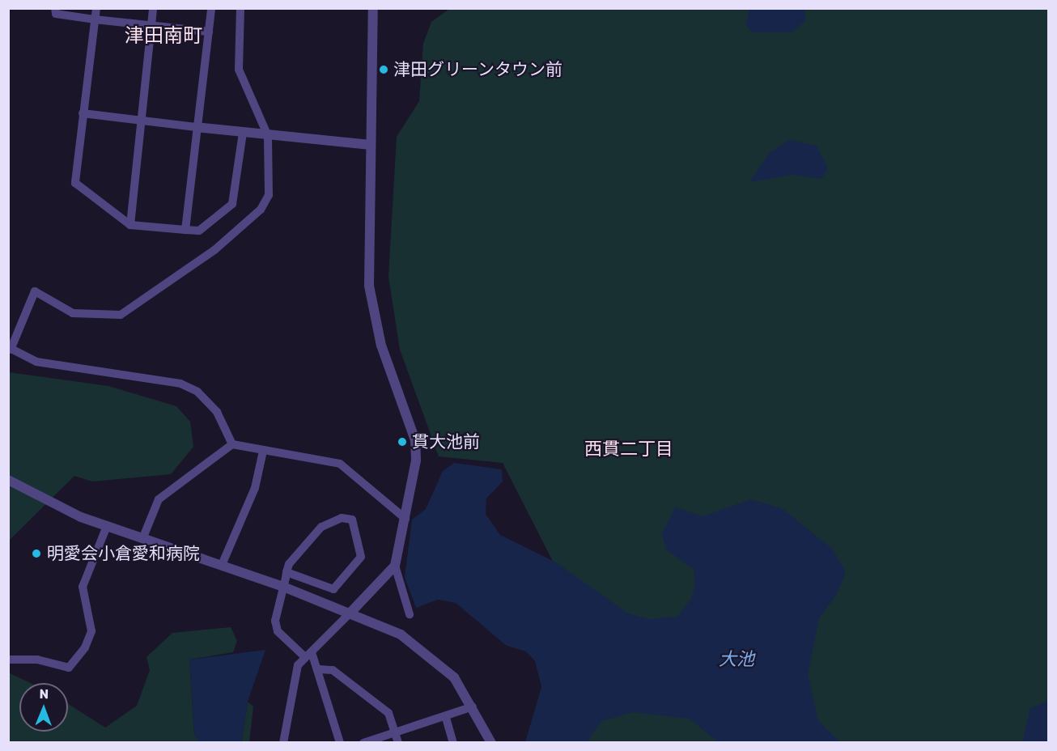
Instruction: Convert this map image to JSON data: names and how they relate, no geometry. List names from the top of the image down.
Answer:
{
  "districts": ["津田南町", "西貫二丁目"],
  "water": ["大池"],
  "places": ["津田グリーンタウン前", "貫大池前", "明愛会小倉愛和病院"],
  "north": "top"
}
